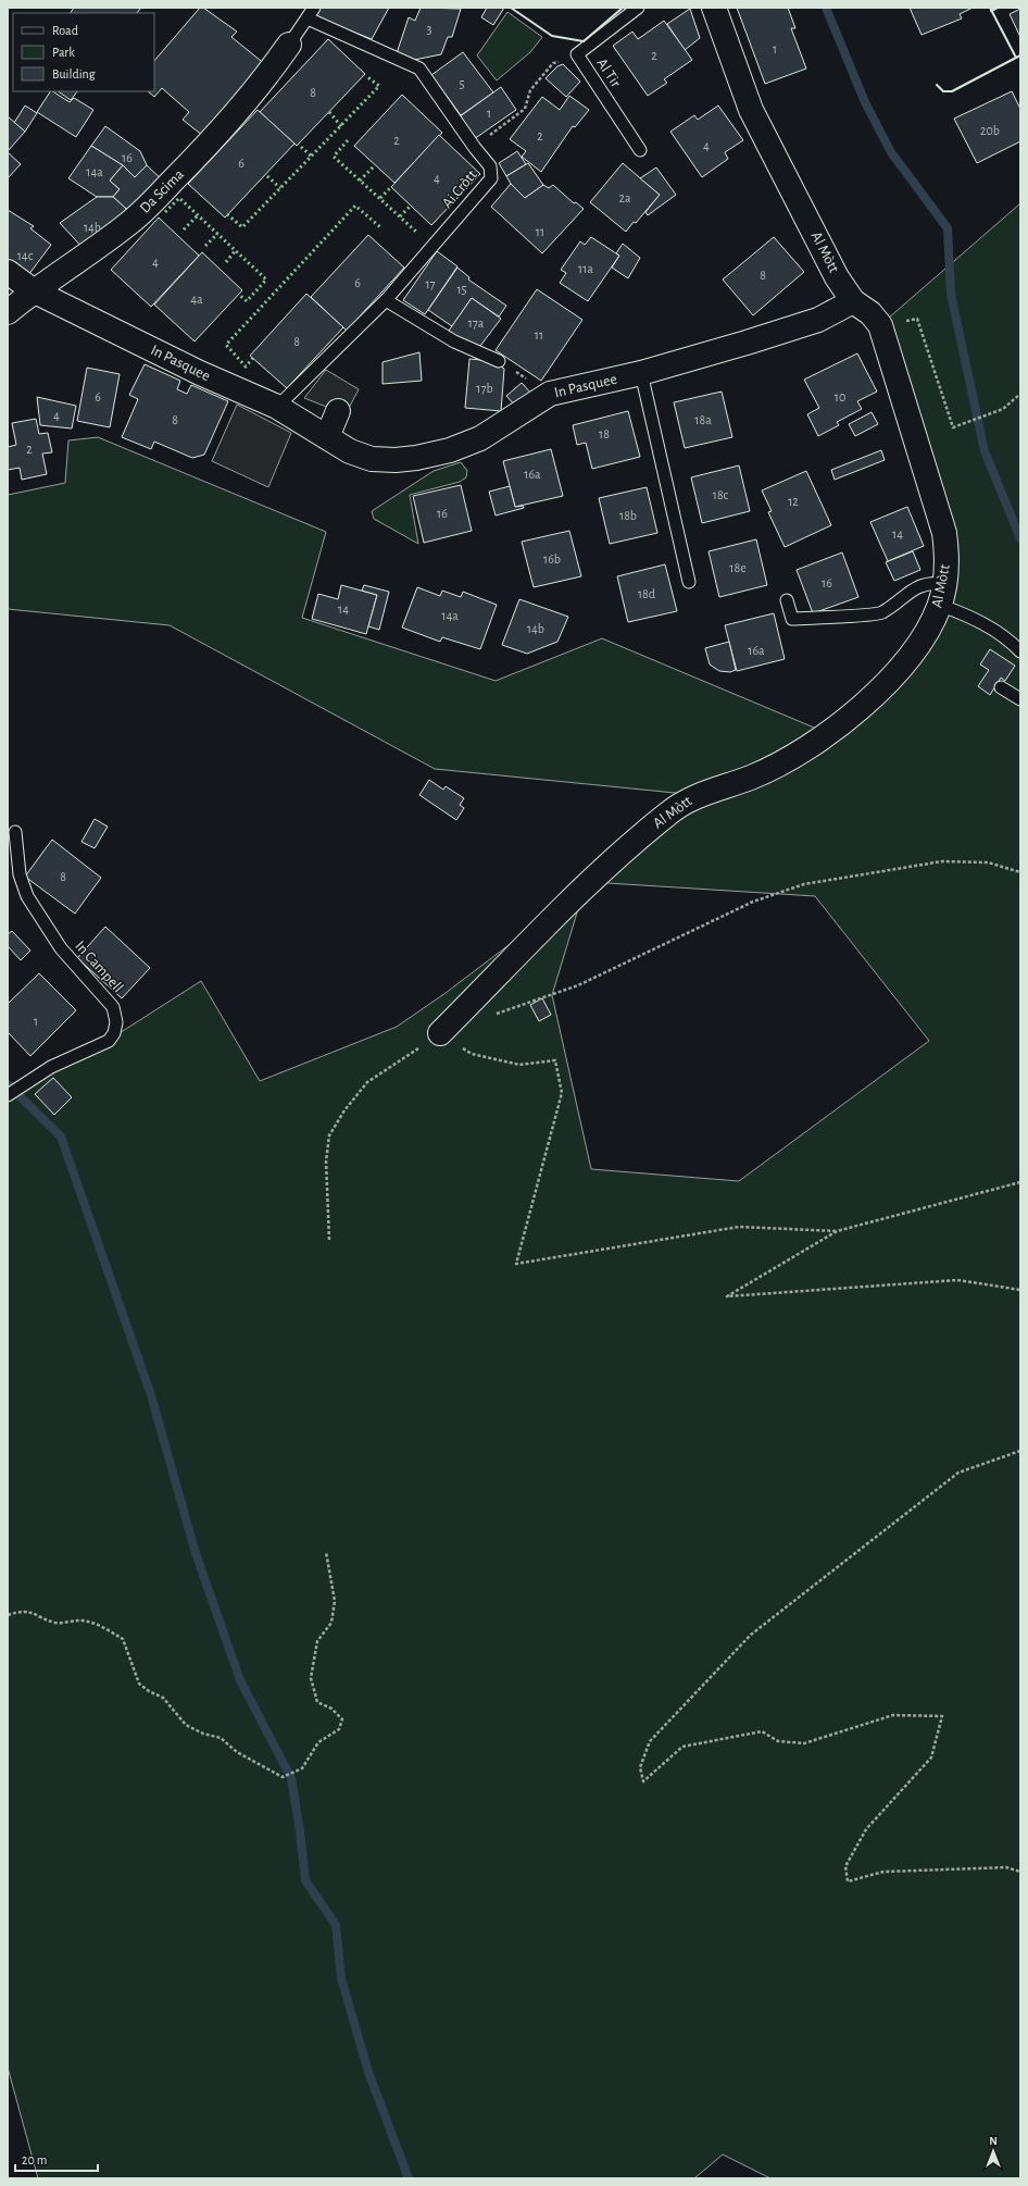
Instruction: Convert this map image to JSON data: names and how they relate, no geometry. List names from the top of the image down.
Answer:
{
  "streets": {
    "street": ["Da Scima", "Al Mòtt", "In Pasquee"],
    "lane": ["Al Tir", "Ai Cròtt", "In Campell"]
  },
  "crossings": [
    ["Ai Cròtt", "In Pasquee"],
    ["Da Scima", "In Pasquee"],
    ["Al Mòtt", "In Pasquee"]
  ],
  "house_numbers": [
    "3",
    "1",
    "2",
    "5",
    "8",
    "1",
    "20b",
    "2",
    "2",
    "4",
    "16",
    "6",
    "14a",
    "4",
    "2a",
    "14b",
    "11",
    "14c",
    "4",
    "11a",
    "8",
    "6",
    "17",
    "15",
    "4a",
    "17a",
    "11",
    "8",
    "17b",
    "6",
    "10",
    "4",
    "8",
    "18a",
    "18",
    "2",
    "16a",
    "18c",
    "12",
    "16",
    "18b",
    "14",
    "16b",
    "18e",
    "16",
    "18d",
    "14",
    "14a",
    "14b",
    "16a",
    "8",
    "1"
  ],
  "legend": ["Road", "Park", "Building"],
  "scale_bar": "20 m",
  "north": "top"
}
